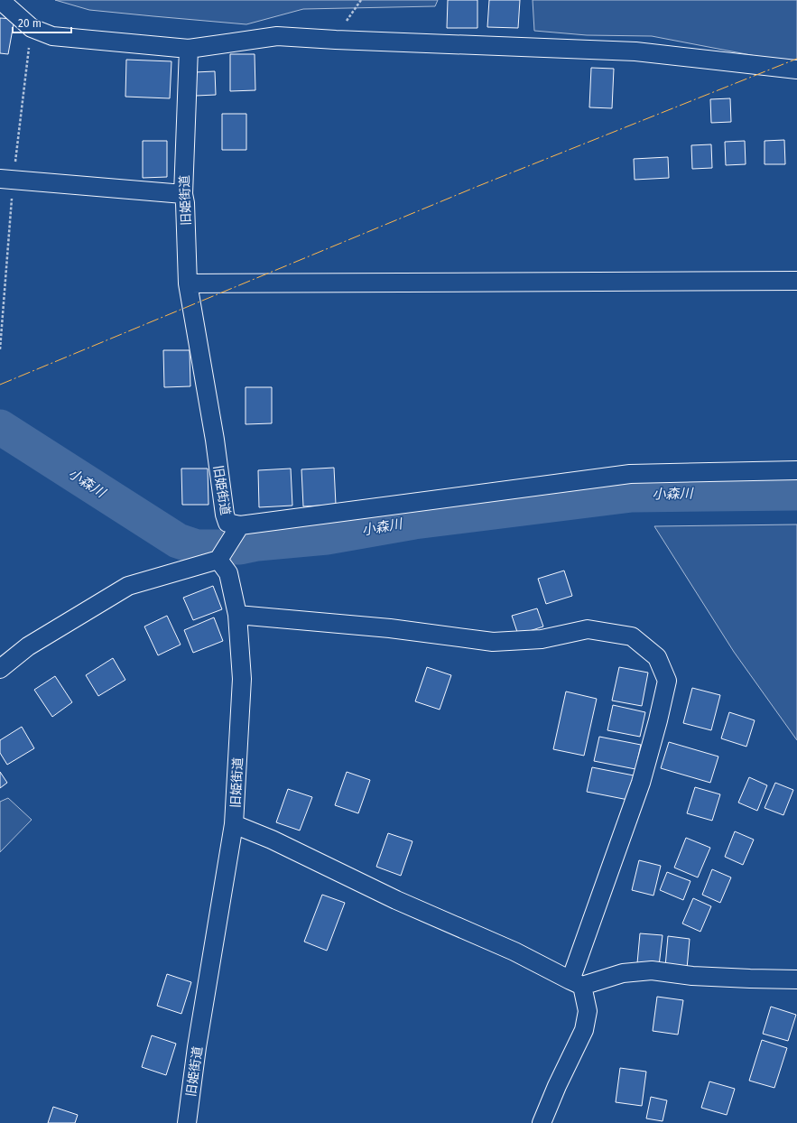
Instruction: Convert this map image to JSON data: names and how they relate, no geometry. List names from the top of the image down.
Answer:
{
  "streets": {
    "street": ["旧姫街道"]
  },
  "water": ["小森川"],
  "scale_bar": "20 m"
}
